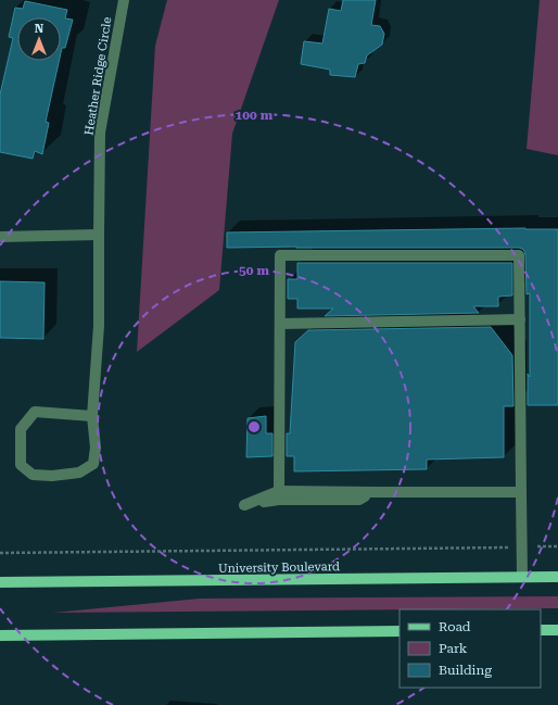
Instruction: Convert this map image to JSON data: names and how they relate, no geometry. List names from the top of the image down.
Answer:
{
  "streets": {
    "main road": ["University Boulevard"],
    "lane": ["Heather Ridge Circle"]
  },
  "legend": ["Road", "Park", "Building"],
  "north": "top",
  "rings": ["100 m", "50 m"]
}
